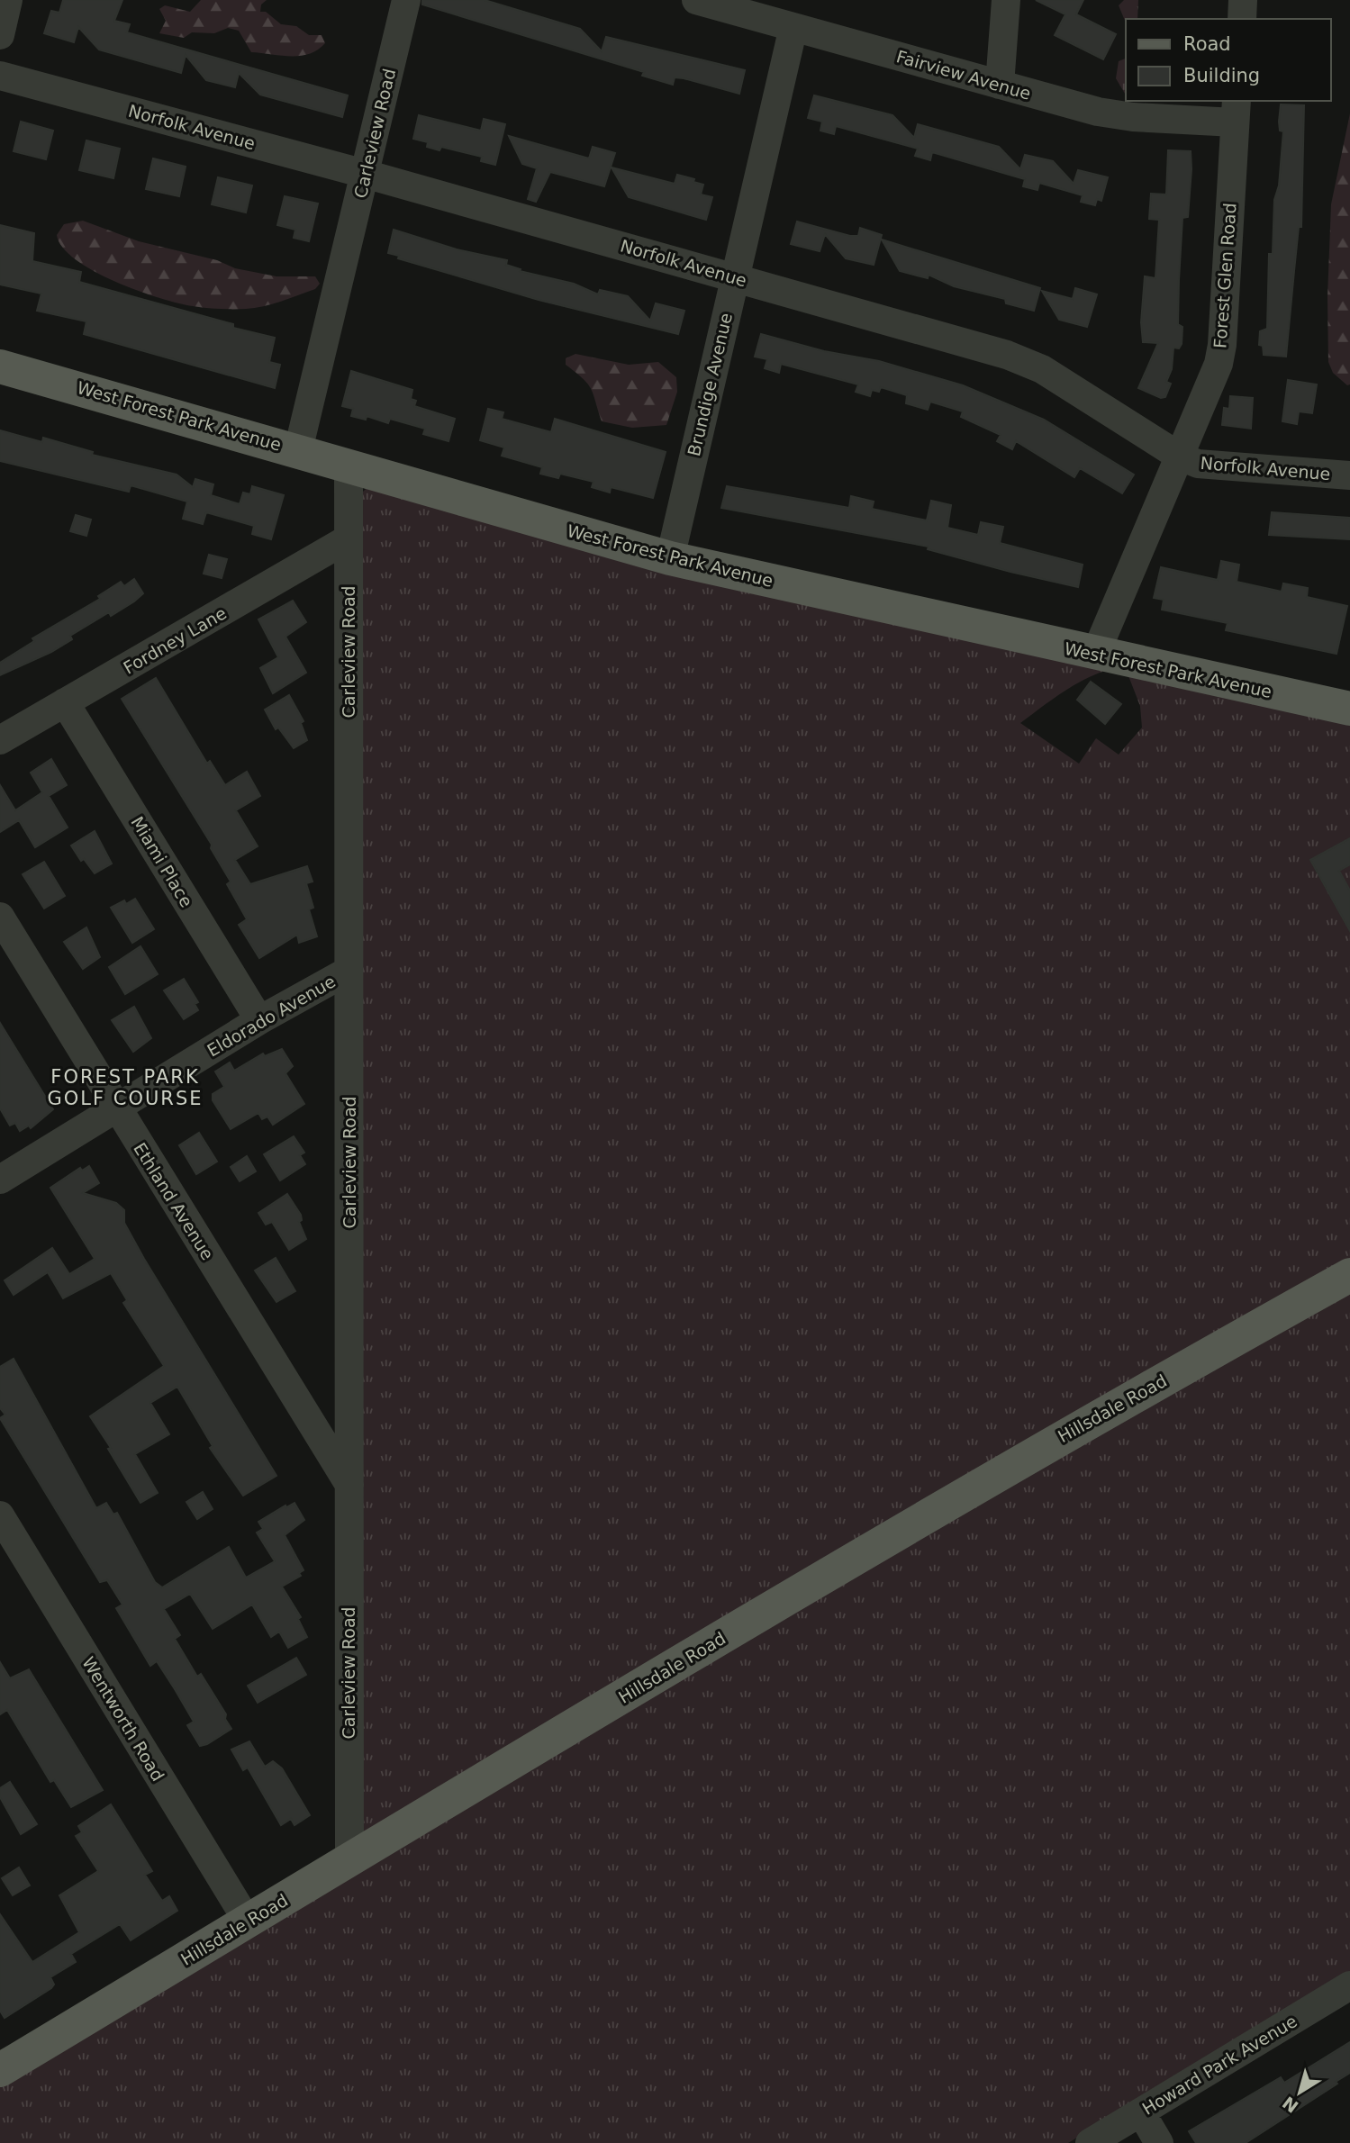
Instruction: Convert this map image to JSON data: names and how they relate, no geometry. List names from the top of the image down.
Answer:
{
  "streets": {
    "main road": ["West Forest Park Avenue", "Hillsdale Road"],
    "street": [
      "Fairview Avenue",
      "Norfolk Avenue",
      "Carleview Road",
      "Forest Glen Road",
      "Brundige Avenue",
      "Fordney Lane",
      "Miami Place",
      "Eldorado Avenue",
      "Ethland Avenue",
      "Wentworth Road",
      "Howard Park Avenue"
    ]
  },
  "crossings": [
    ["Fairview Avenue", "Forest Glen Road"],
    ["Fairview Avenue", "Brundige Avenue"],
    ["Norfolk Avenue", "Carleview Road"],
    ["Norfolk Avenue", "Forest Glen Road"],
    ["Norfolk Avenue", "Brundige Avenue"],
    ["Carleview Road", "West Forest Park Avenue"],
    ["Carleview Road", "Fordney Lane"],
    ["Carleview Road", "Eldorado Avenue"],
    ["Carleview Road", "Ethland Avenue"],
    ["Carleview Road", "Hillsdale Road"],
    ["Forest Glen Road", "West Forest Park Avenue"],
    ["Brundige Avenue", "West Forest Park Avenue"],
    ["Fordney Lane", "Miami Place"],
    ["Miami Place", "Eldorado Avenue"],
    ["Eldorado Avenue", "Ethland Avenue"],
    ["Hillsdale Road", "Wentworth Road"]
  ],
  "districts": ["FOREST PARK GOLF COURSE"],
  "legend": ["Road", "Building"],
  "north": "bottom left"
}
